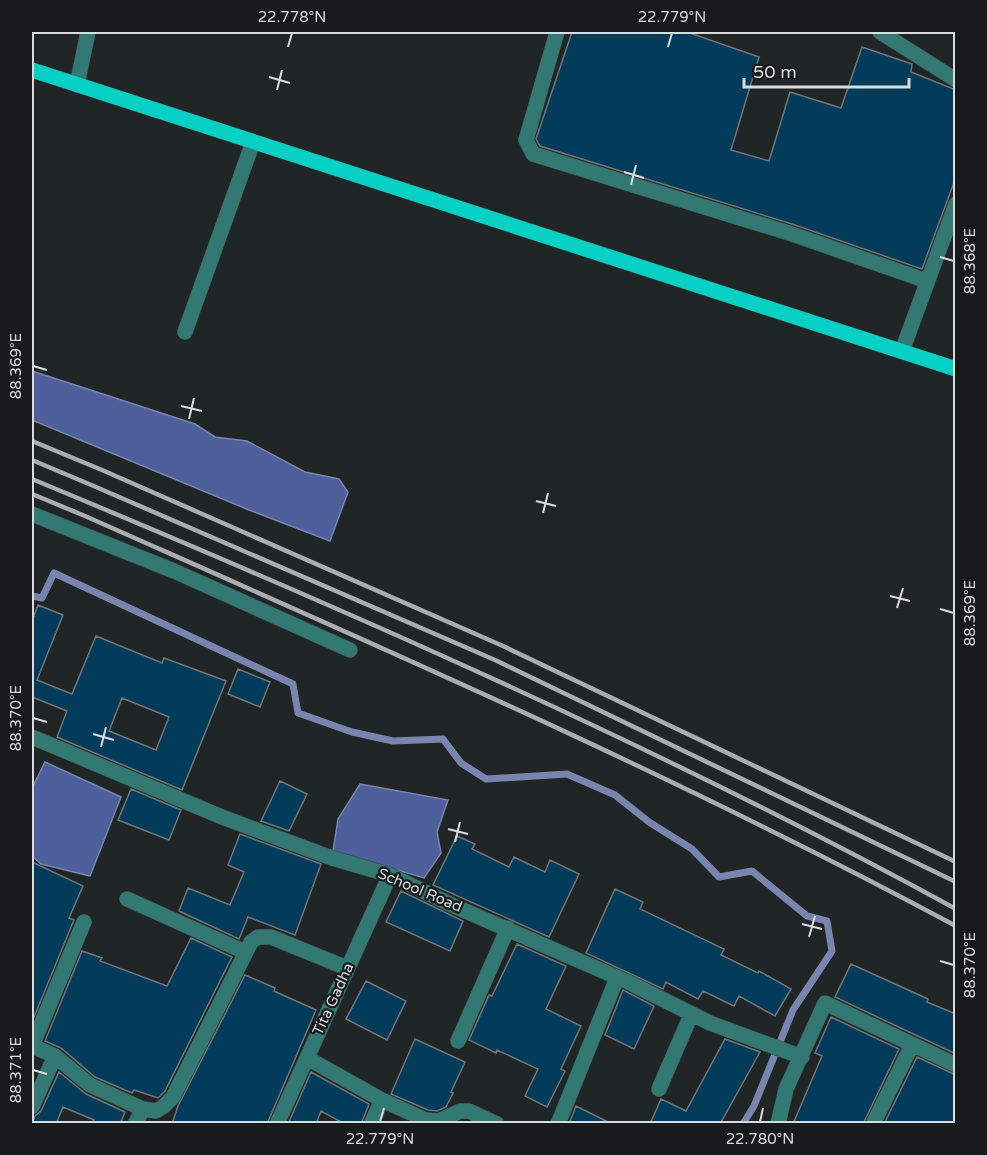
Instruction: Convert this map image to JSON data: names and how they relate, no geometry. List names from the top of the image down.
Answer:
{
  "streets": {
    "street": ["School Road", "Tita Gadha"]
  },
  "crossings": [
    ["School Road", "Tita Gadha"]
  ],
  "scale_bar": "50 m",
  "coordinates": [
    "22.778°N",
    "22.779°N",
    "88.368°E",
    "88.369°E",
    "88.370°E",
    "88.371°E",
    "22.780°N"
  ]
}
